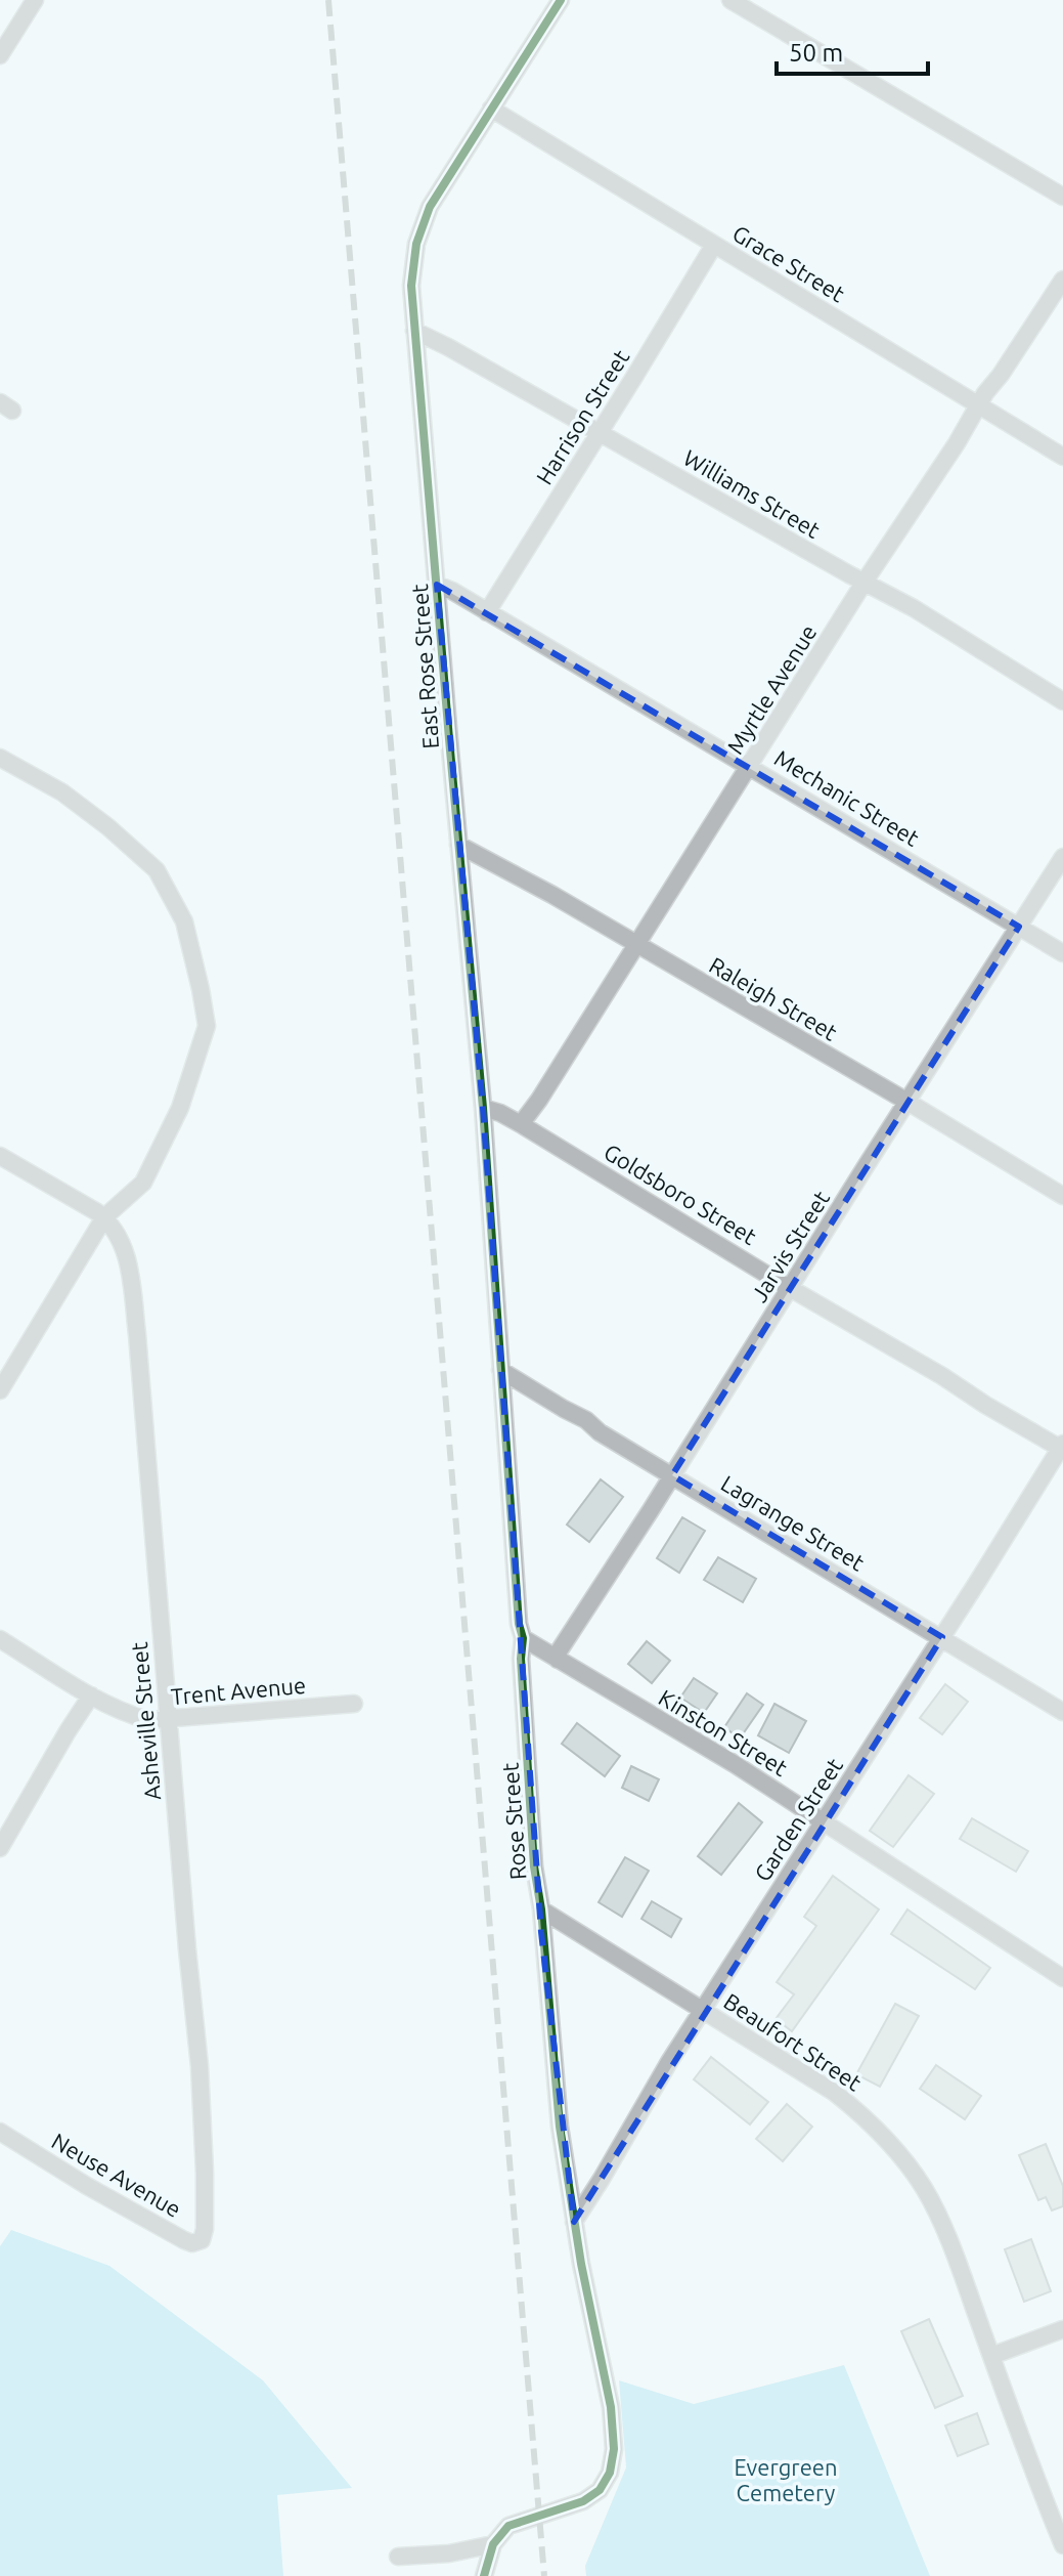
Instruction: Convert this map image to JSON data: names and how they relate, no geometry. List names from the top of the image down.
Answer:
{
  "streets": {
    "street": [
      "Grace Street",
      "Harrison Street",
      "Williams Street",
      "East Rose Street",
      "Myrtle Avenue",
      "Mechanic Street",
      "Raleigh Street",
      "Goldsboro Street",
      "Jarvis Street",
      "Lagrange Street",
      "Trent Avenue",
      "Asheville Street",
      "Kinston Street",
      "Garden Street",
      "Rose Street",
      "Beaufort Street",
      "Neuse Avenue"
    ]
  },
  "crossings": [
    ["Grace Street", "Harrison Street"],
    ["Grace Street", "East Rose Street"],
    ["Grace Street", "Myrtle Avenue"],
    ["Harrison Street", "Williams Street"],
    ["Harrison Street", "Mechanic Street"],
    ["Williams Street", "East Rose Street"],
    ["Williams Street", "Myrtle Avenue"],
    ["East Rose Street", "Mechanic Street"],
    ["East Rose Street", "Raleigh Street"],
    ["East Rose Street", "Goldsboro Street"],
    ["East Rose Street", "Lagrange Street"],
    ["East Rose Street", "Rose Street"],
    ["Myrtle Avenue", "Mechanic Street"],
    ["Myrtle Avenue", "Raleigh Street"],
    ["Myrtle Avenue", "Goldsboro Street"],
    ["Mechanic Street", "Jarvis Street"],
    ["Raleigh Street", "Jarvis Street"],
    ["Goldsboro Street", "Jarvis Street"],
    ["Goldsboro Street", "Garden Street"],
    ["Jarvis Street", "Lagrange Street"],
    ["Jarvis Street", "Kinston Street"],
    ["Lagrange Street", "Garden Street"],
    ["Lagrange Street", "Rose Street"],
    ["Trent Avenue", "Asheville Street"],
    ["Asheville Street", "Neuse Avenue"],
    ["Kinston Street", "Garden Street"],
    ["Kinston Street", "Rose Street"],
    ["Garden Street", "Rose Street"],
    ["Garden Street", "Beaufort Street"],
    ["Rose Street", "Beaufort Street"]
  ],
  "parks": ["Evergreen Cemetery"],
  "scale_bar": "50 m"
}
